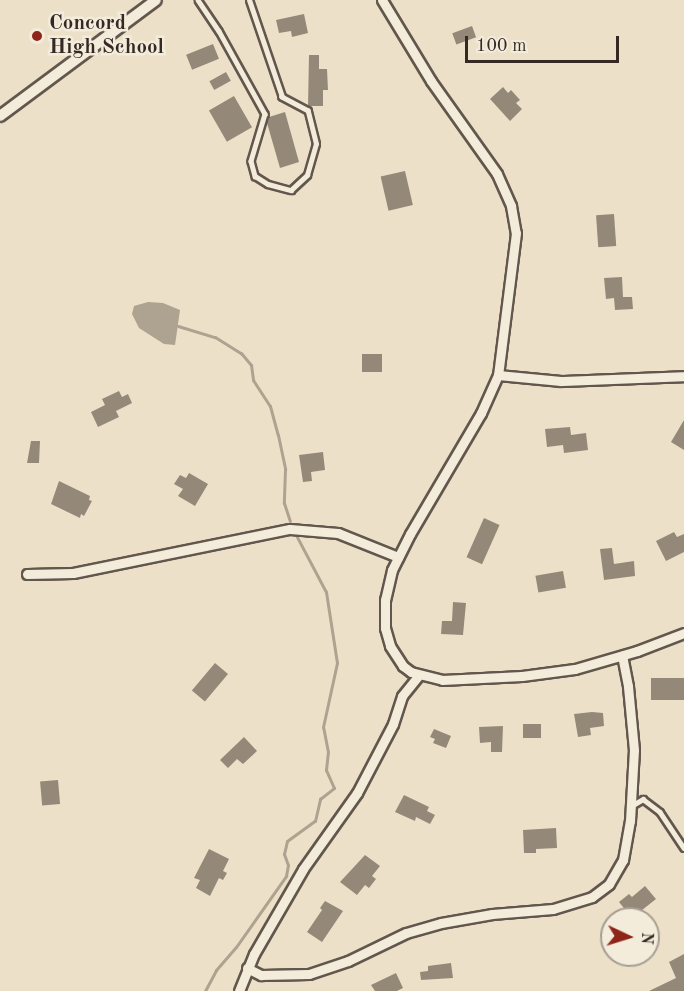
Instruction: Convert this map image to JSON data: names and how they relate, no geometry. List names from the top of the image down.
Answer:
{
  "places": ["Concord High School"],
  "scale_bar": "100 m",
  "north": "right"
}
